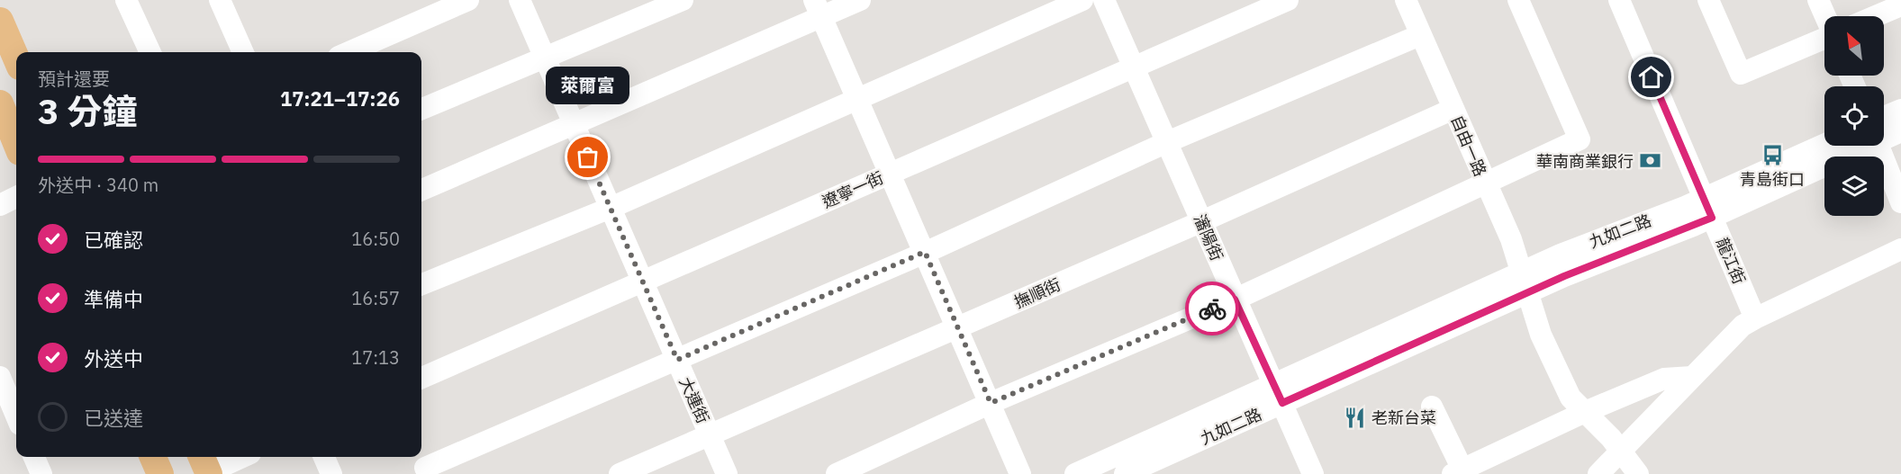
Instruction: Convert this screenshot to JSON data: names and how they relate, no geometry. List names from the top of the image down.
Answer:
{
  "streets": {
    "street": [
      "自由一路",
      "遼寧一街",
      "九如二路",
      "瀋陽街",
      "龍江街",
      "撫順街",
      "大連街"
    ]
  },
  "crossings": [
    ["自由一路", "九如二路"],
    ["自由一路", "撫順街"],
    ["遼寧一街", "瀋陽街"],
    ["遼寧一街", "大連街"],
    ["九如二路", "瀋陽街"],
    ["九如二路", "龍江街"],
    ["瀋陽街", "撫順街"],
    ["撫順街", "大連街"]
  ],
  "places": {
    "bus stop": ["青島街口"],
    "other": ["萊爾富"],
    "bank": ["華南商業銀行"],
    "restaurant": ["老新台菜"]
  },
  "north": "top left",
  "page": {
    "heading": ["3 分鐘", "預計還要", "17:21–17:26"],
    "bubble": "萊爾富",
    "bar": "外送中 · 340 m",
    "list": [
      ["已確認", "16:50"],
      ["準備中", "16:57"],
      ["外送中", "17:13"],
      "已送達"
    ]
  }
}
